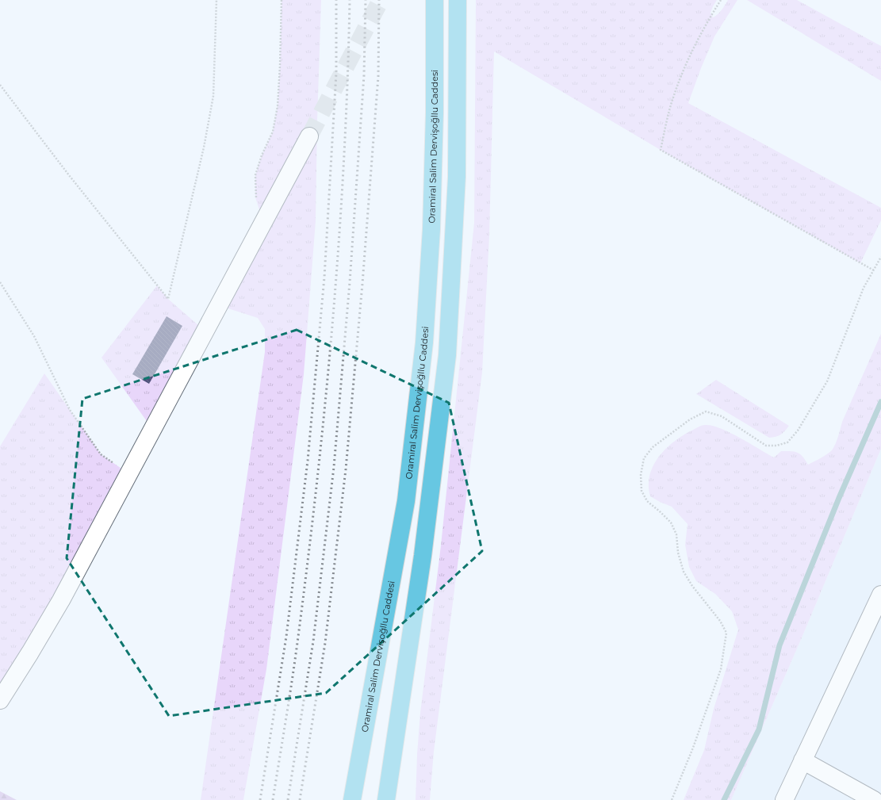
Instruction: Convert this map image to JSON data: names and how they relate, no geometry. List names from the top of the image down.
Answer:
{
  "streets": {
    "main road": ["Oramiral Salim Dervişoğllu Caddesi"]
  }
}
